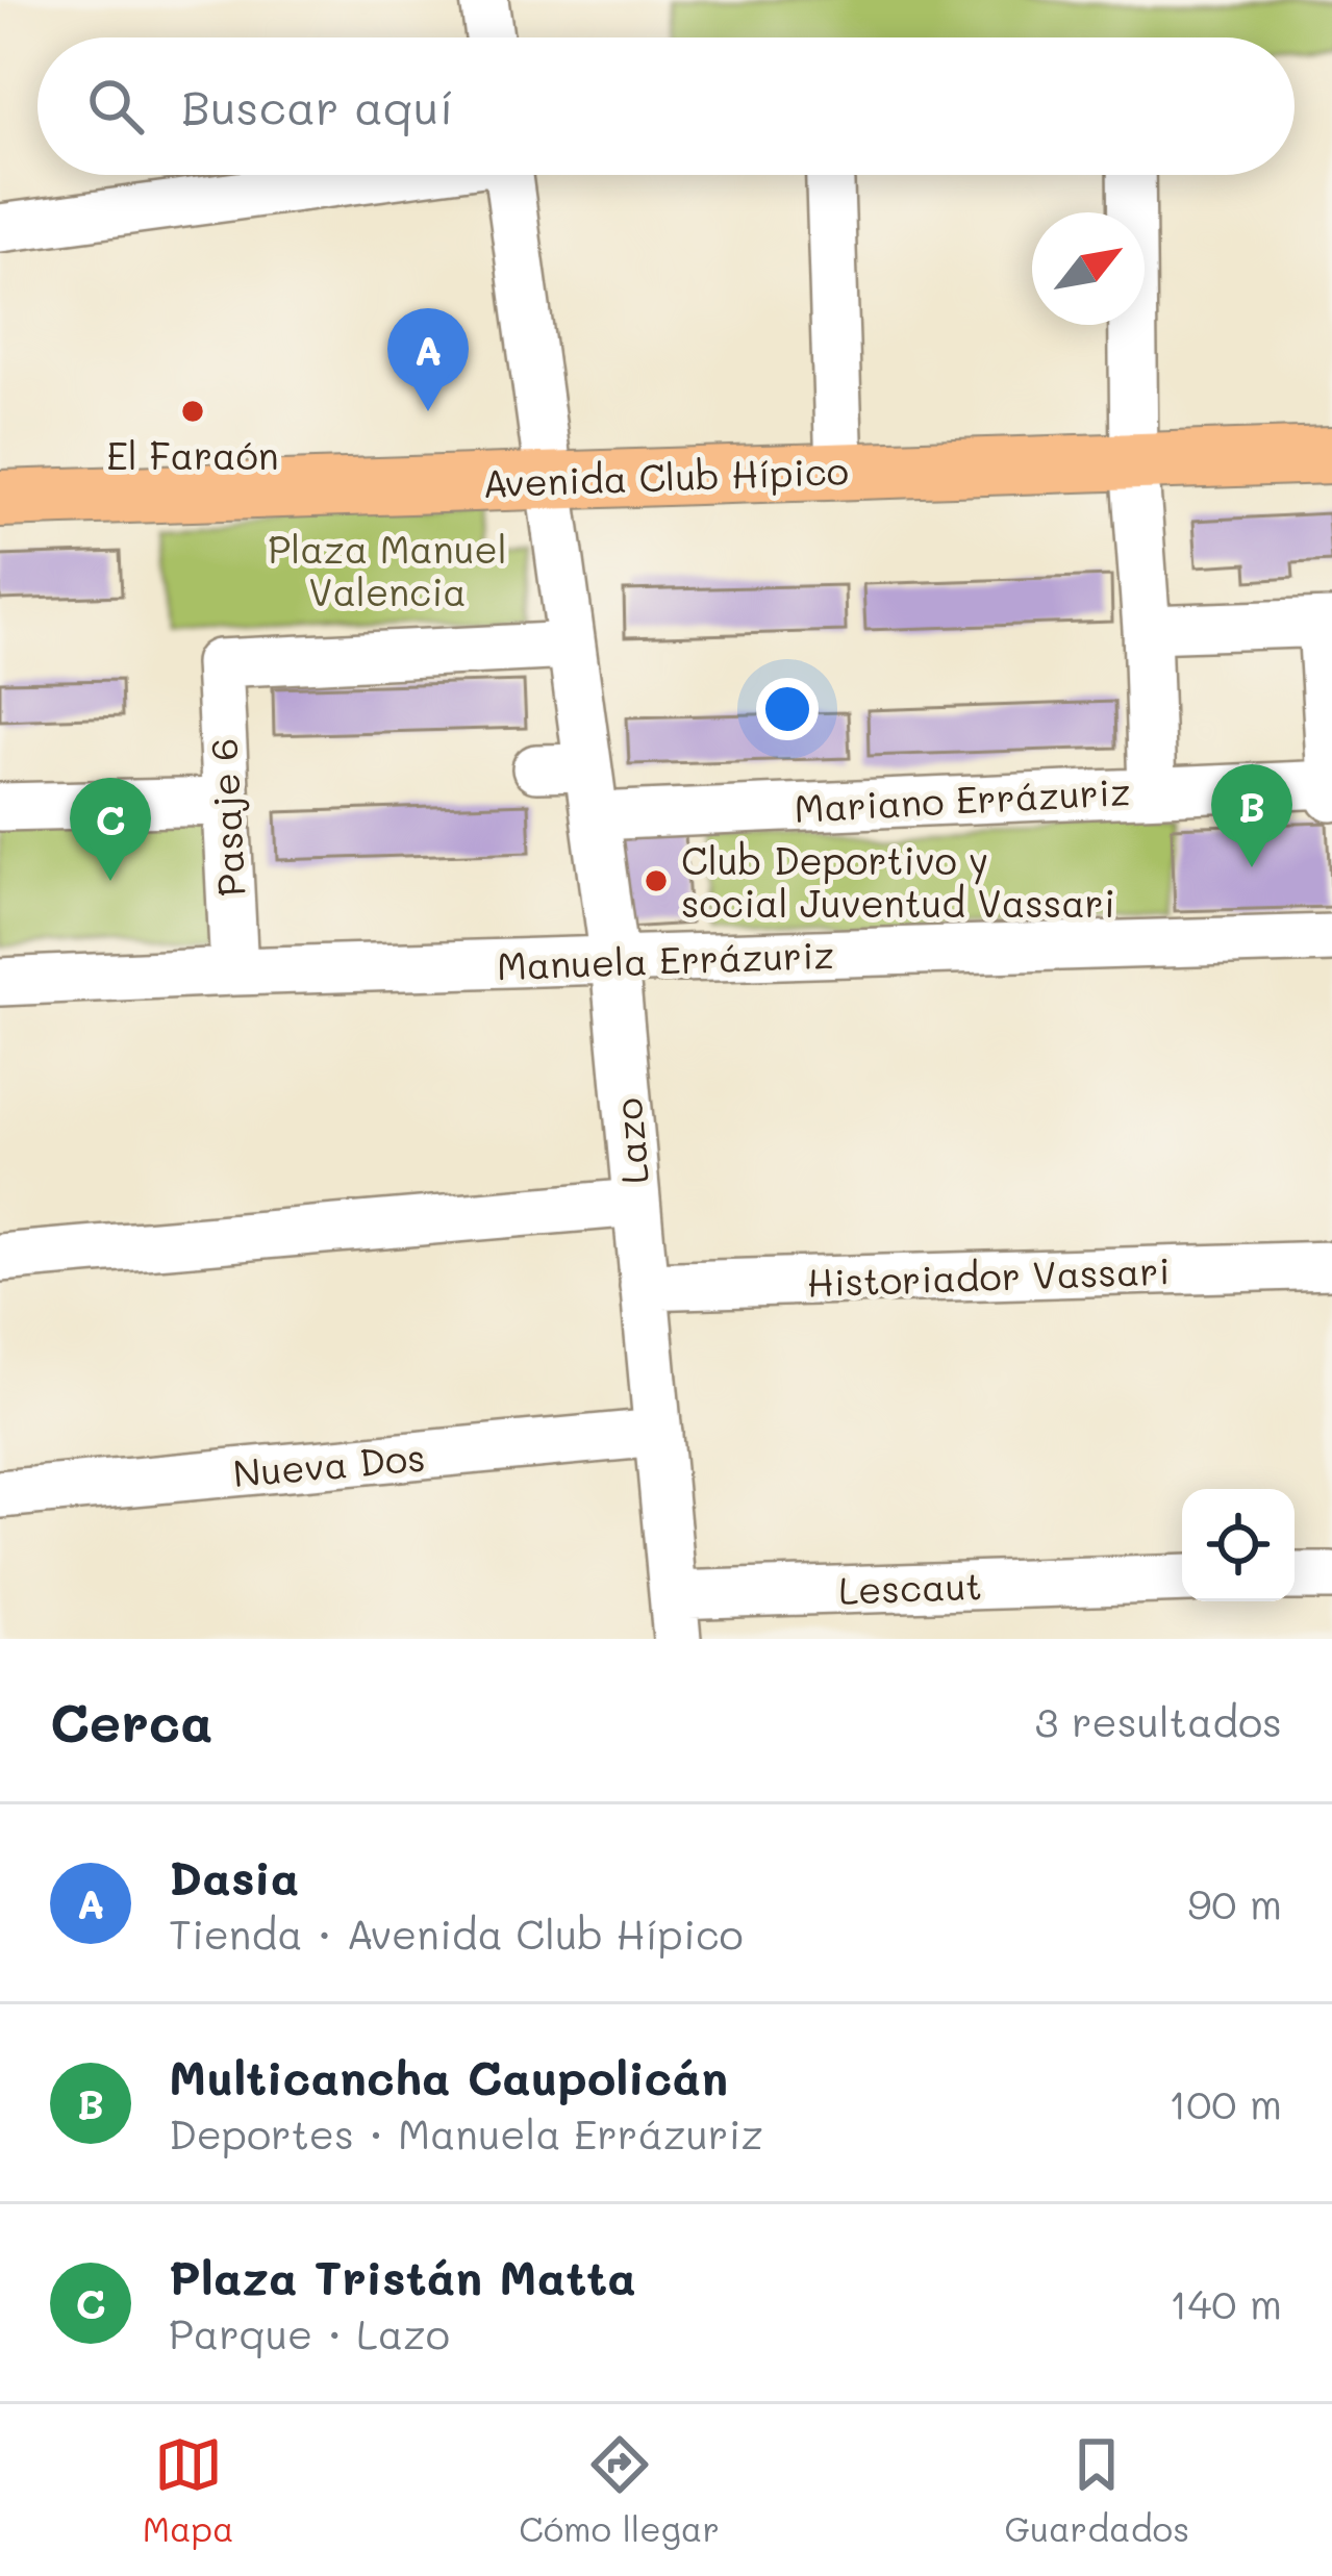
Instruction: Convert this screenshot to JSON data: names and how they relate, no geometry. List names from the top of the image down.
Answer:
{
  "streets": {
    "main road": ["Avenida Club Hípico"],
    "street": [
      "Mariano Errázuriz",
      "Pasaje 6",
      "Manuela Errázuriz",
      "Lazo",
      "Historiador Vassari",
      "Nueva Dos",
      "Lescaut"
    ]
  },
  "crossings": [
    ["Avenida Club Hípico", "Lazo"],
    ["Mariano Errázuriz", "Lazo"],
    ["Pasaje 6", "Manuela Errázuriz"],
    ["Pasaje 6", "Lazo"],
    ["Manuela Errázuriz", "Lazo"],
    ["Lazo", "Historiador Vassari"],
    ["Lazo", "Nueva Dos"],
    ["Lazo", "Lescaut"]
  ],
  "parks": ["Plaza Manuel Valencia"],
  "places": ["El Faraón", "Club Deportivo y social Juventud Vassari"],
  "north": "top right",
  "page": {
    "search": "Buscar aquí",
    "pins": ["A", "B", "C"],
    "heading": ["Cerca", "3 resultados"],
    "list": [
      {
        "mark": "A",
        "name": "Dasia",
        "note": "Tienda · Avenida Club Hípico",
        "value": "90 m"
      },
      {
        "mark": "B",
        "name": "Multicancha Caupolicán",
        "note": "Deportes · Manuela Errázuriz",
        "value": "100 m"
      },
      {
        "mark": "C",
        "name": "Plaza Tristán Matta",
        "note": "Parque · Lazo",
        "value": "140 m"
      }
    ],
    "nav": ["Mapa", "Cómo llegar", "Guardados"]
  }
}
